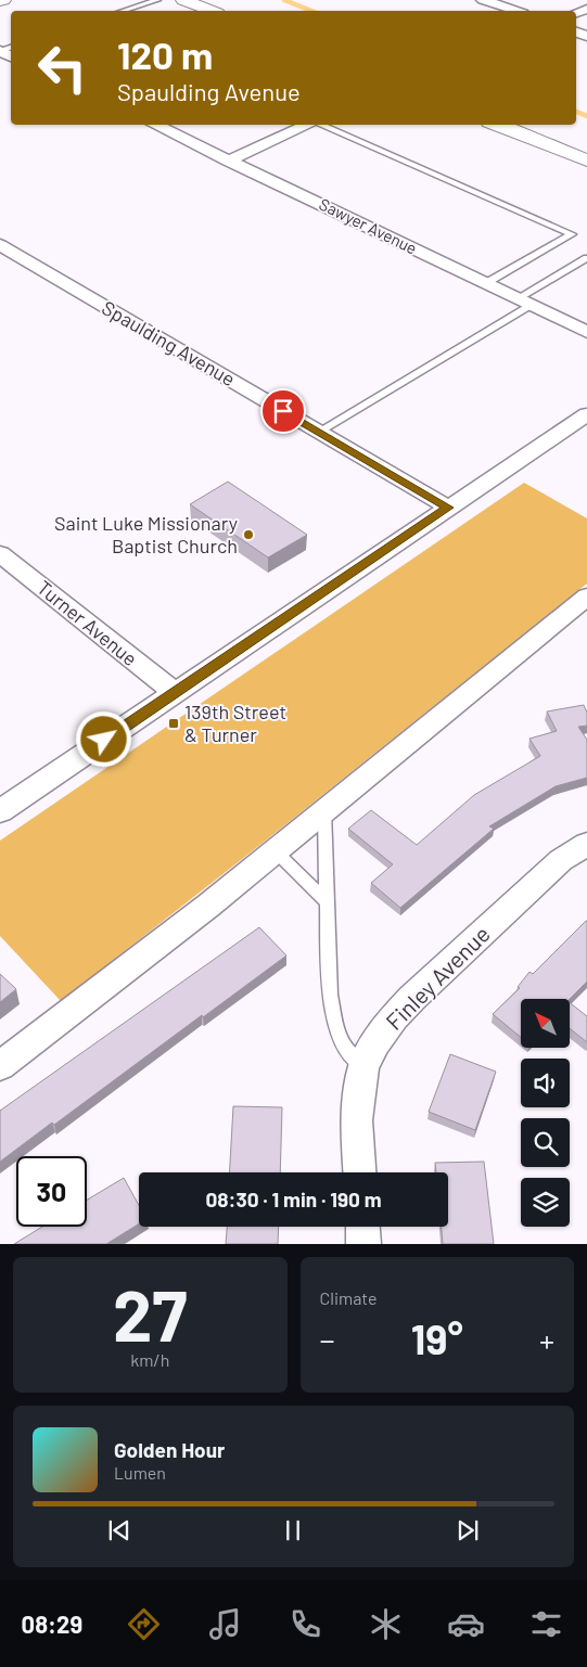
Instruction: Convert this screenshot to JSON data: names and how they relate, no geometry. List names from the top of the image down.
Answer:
{
  "streets": {
    "street": [
      "Sawyer Avenue",
      "Spaulding Avenue",
      "Turner Avenue",
      "Finley Avenue"
    ]
  },
  "places": {
    "other": ["Saint Luke Missionary Baptist Church"],
    "transit": ["139th Street & Turner"]
  },
  "north": "top left",
  "page": {
    "turn": ["120 m", "Spaulding Avenue"],
    "limit": "30",
    "trip": "08:30 · 1 min · 190 m",
    "tile": [
      ["27", "km/h"],
      "Climate"
    ],
    "heat": ["−", "19°", "+"],
    "song": ["Golden Hour", "Lumen"],
    "tabs": "08:29"
  }
}
